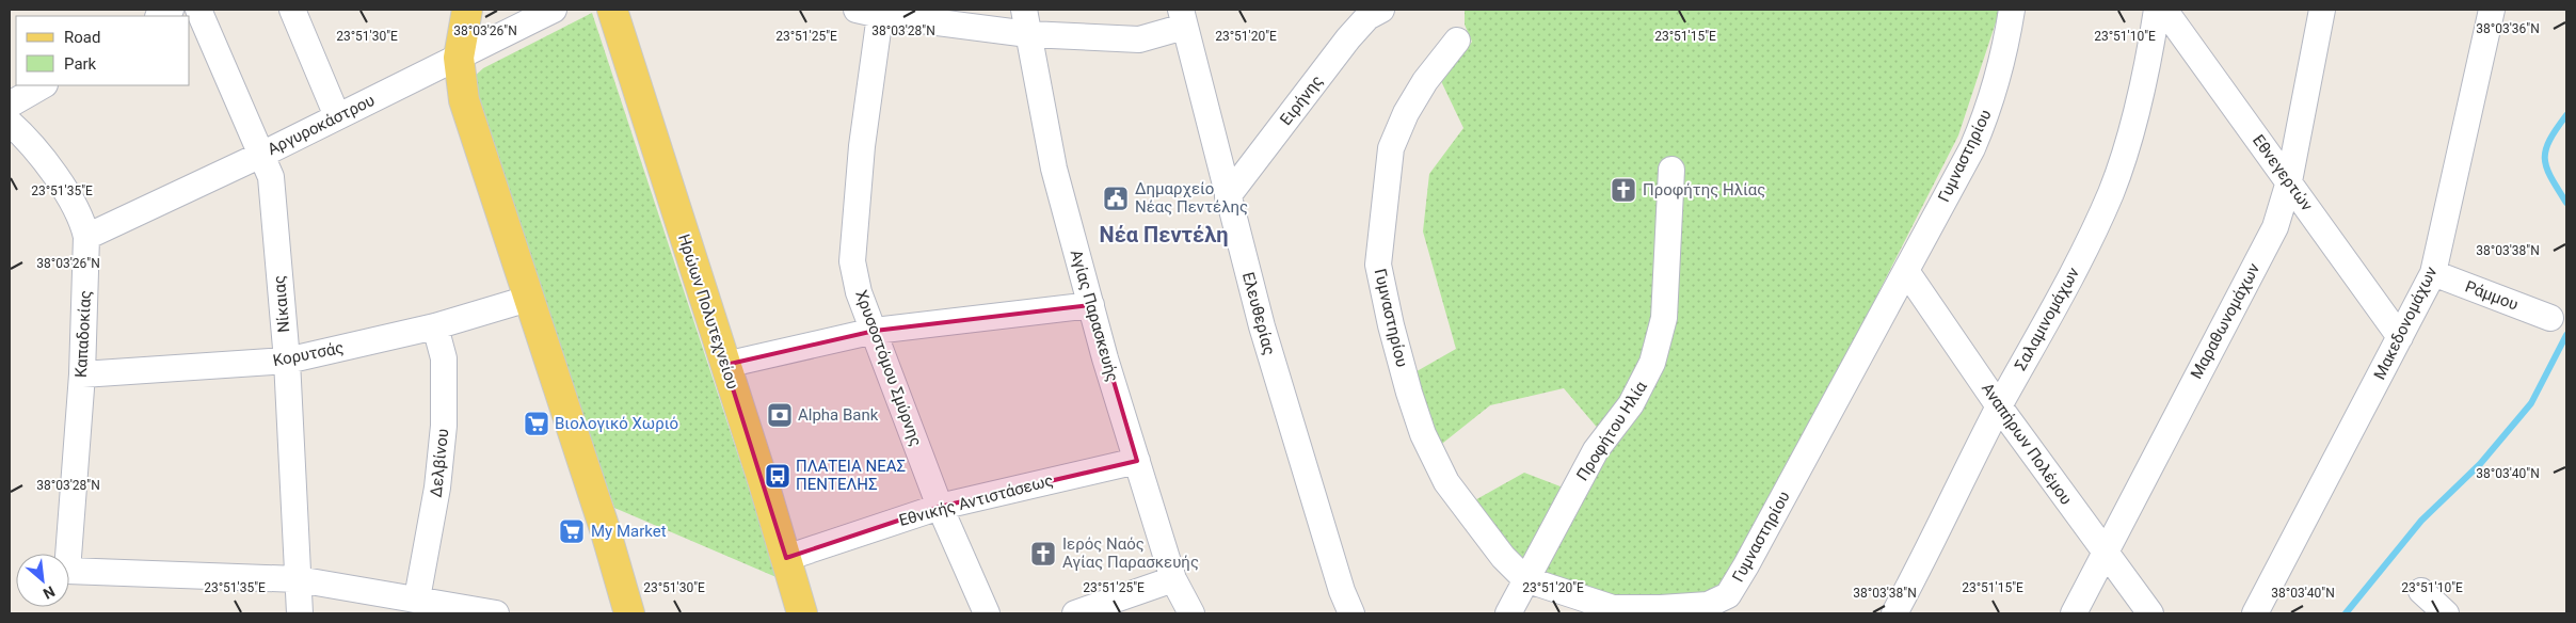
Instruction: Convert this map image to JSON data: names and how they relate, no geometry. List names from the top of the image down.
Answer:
{
  "streets": {
    "main road": ["Ηρώων Πολυτεχνείου"],
    "street": [
      "Ειρήνης",
      "Αργυροκάστρου",
      "Γυμναστηρίου",
      "Εθνεγερτών",
      "Ράμμου",
      "Νίκαιας",
      "Ελευθερίας",
      "Αγίας Παρασκευής",
      "Σαλαμινομάχων",
      "Μαραθωνομάχων",
      "Μακεδονομάχων",
      "Καπαδοκίας",
      "Κορυτσάς",
      "Χρυσοστόμου Σμύρνης",
      "Προφήτου Ηλία",
      "Αναπήρων Πολέμου",
      "Δελβίνου",
      "Εθνικής Αντιστάσεως"
    ]
  },
  "crossings": [
    ["Ειρήνης", "Ελευθερίας"],
    ["Αργυροκάστρου", "Νίκαιας"],
    ["Αργυροκάστρου", "Καπαδοκίας"],
    ["Γυμναστηρίου", "Προφήτου Ηλία"],
    ["Γυμναστηρίου", "Αναπήρων Πολέμου"],
    ["Εθνεγερτών", "Μαραθωνομάχων"],
    ["Εθνεγερτών", "Μακεδονομάχων"],
    ["Ράμμου", "Μακεδονομάχων"],
    ["Νίκαιας", "Καπαδοκίας"],
    ["Νίκαιας", "Κορυτσάς"],
    ["Ηρώων Πολυτεχνείου", "Εθνικής Αντιστάσεως"],
    ["Αγίας Παρασκευής", "Εθνικής Αντιστάσεως"],
    ["Σαλαμινομάχων", "Αναπήρων Πολέμου"],
    ["Μαραθωνομάχων", "Αναπήρων Πολέμου"],
    ["Καπαδοκίας", "Κορυτσάς"],
    ["Κορυτσάς", "Δελβίνου"],
    ["Χρυσοστόμου Σμύρνης", "Εθνικής Αντιστάσεως"]
  ],
  "districts": ["Νέα Πεντέλη"],
  "places": {
    "church": ["Προφήτης Ηλίας", "Ιερός Ναός Αγίας Παρασκευής"],
    "public building": ["Δημαρχείο Νέας Πεντέλης"],
    "bank": ["Alpha Bank"],
    "supermarket": ["Βιολογικό Χωριό", "My Market"],
    "bus stop": ["ΠΛΑΤΕΙΑ ΝΕΑΣ ΠΕΝΤΕΛΗΣ"]
  },
  "legend": ["Road", "Park"],
  "north": "bottom right",
  "coordinates": [
    "38°03'36\"N",
    "38°03'26\"N",
    "38°03'28\"N",
    "23°51'30\"E",
    "23°51'25\"E",
    "23°51'20\"E",
    "23°51'15\"E",
    "23°51'10\"E",
    "23°51'35\"E",
    "38°03'38\"N",
    "38°03'40\"N"
  ]
}
